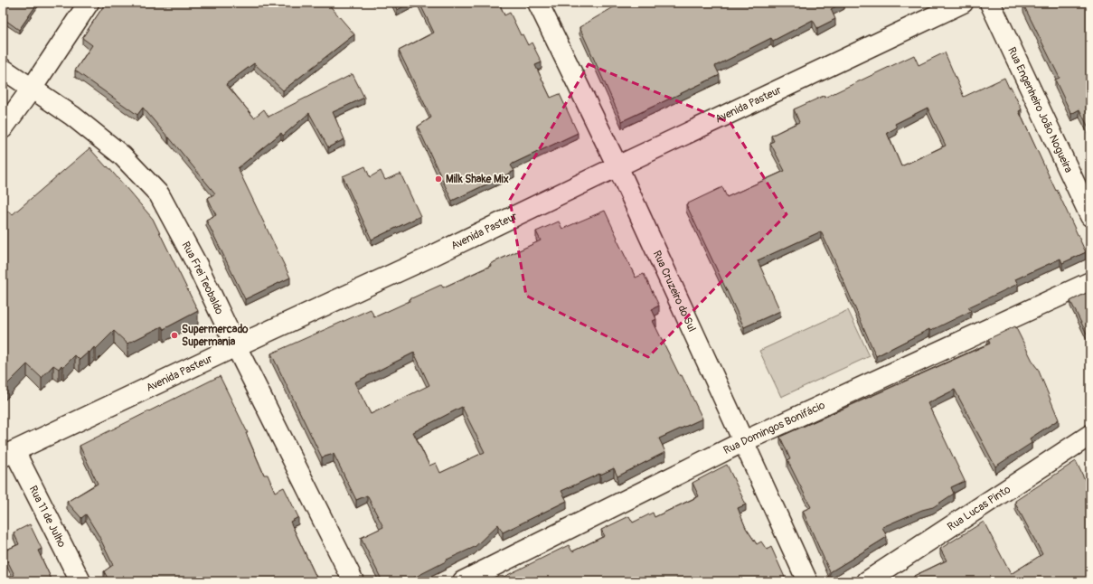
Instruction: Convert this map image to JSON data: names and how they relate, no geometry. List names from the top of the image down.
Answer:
{
  "streets": {
    "street": [
      "Avenida Pasteur",
      "Rua Engenheiro João Nogueira",
      "Rua Frei Teobaldo",
      "Rua Cruzeiro do Sul",
      "Rua Domingos Bonifácio",
      "Rua Lucas Pinto",
      "Rua 11 de Julho"
    ]
  },
  "crossings": [
    ["Avenida Pasteur", "Rua Frei Teobaldo"],
    ["Avenida Pasteur", "Rua Cruzeiro do Sul"],
    ["Avenida Pasteur", "Rua 11 de Julho"],
    ["Rua Cruzeiro do Sul", "Rua Domingos Bonifácio"]
  ],
  "places": ["Milk Shake Mix", "Supermercado Supermania"]
}
